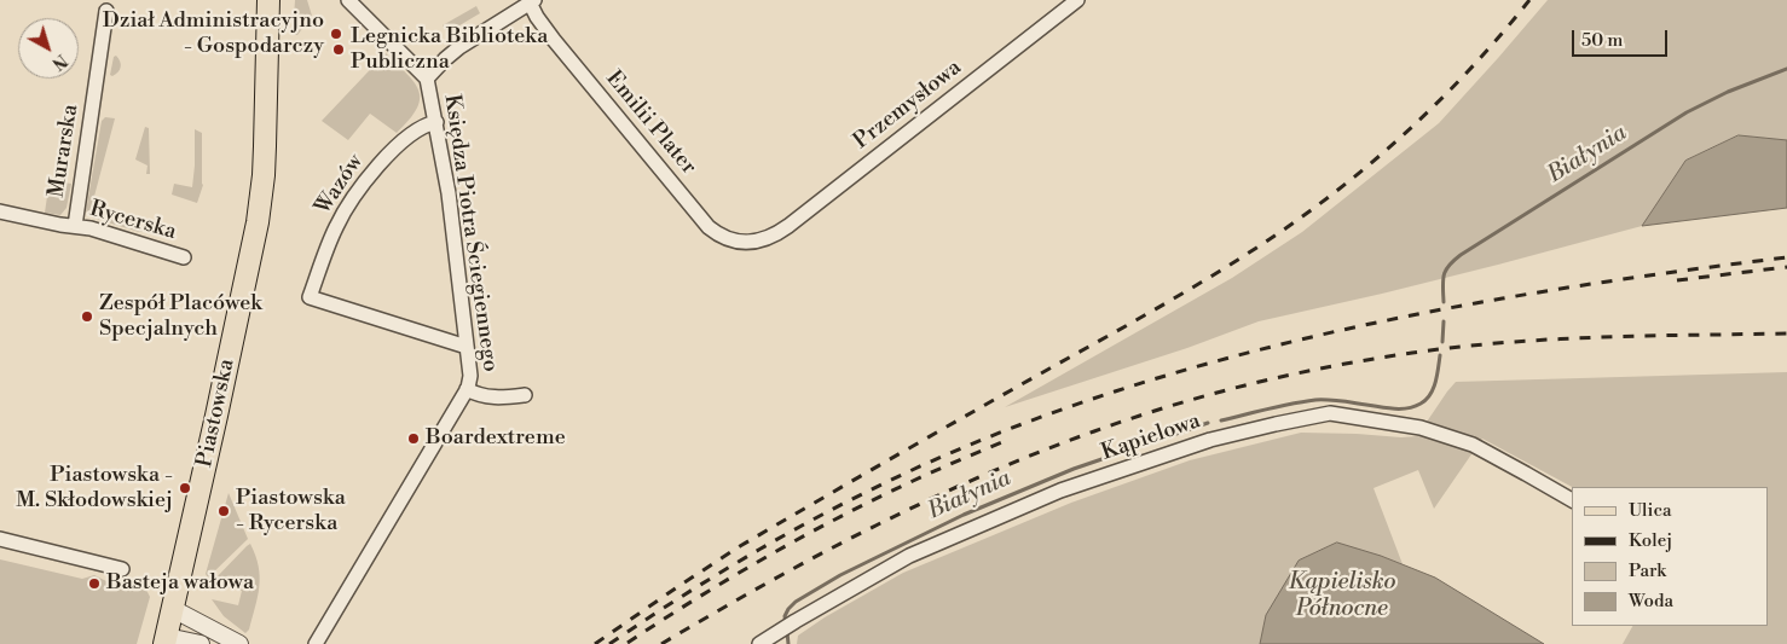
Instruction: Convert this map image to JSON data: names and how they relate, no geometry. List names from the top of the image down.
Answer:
{
  "streets": {
    "main road": ["Piastowska"],
    "street": [
      "Przemysłowa",
      "Emilii Plater",
      "Murarska",
      "Wazów",
      "Rycerska",
      "Księdza Piotra Ściegiennego",
      "Kąpielowa"
    ]
  },
  "crossings": [
    ["Przemysłowa", "Emilii Plater"],
    ["Murarska", "Rycerska"],
    ["Wazów", "Księdza Piotra Ściegiennego"]
  ],
  "water": ["Białynia", "Kąpielisko Północne"],
  "places": [
    "Dział Administracyjno - Gospodarczy",
    "Legnicka Biblioteka Publiczna",
    "Zespół Placówek Specjalnych",
    "Boardextreme",
    "Piastowska - M. Skłodowskiej",
    "Piastowska - Rycerska",
    "Basteja wałowa"
  ],
  "legend": [
    "Ulica",
    "Kolej",
    "Park",
    "Woda"
  ],
  "scale_bar": "50 m",
  "north": "bottom right"
}
